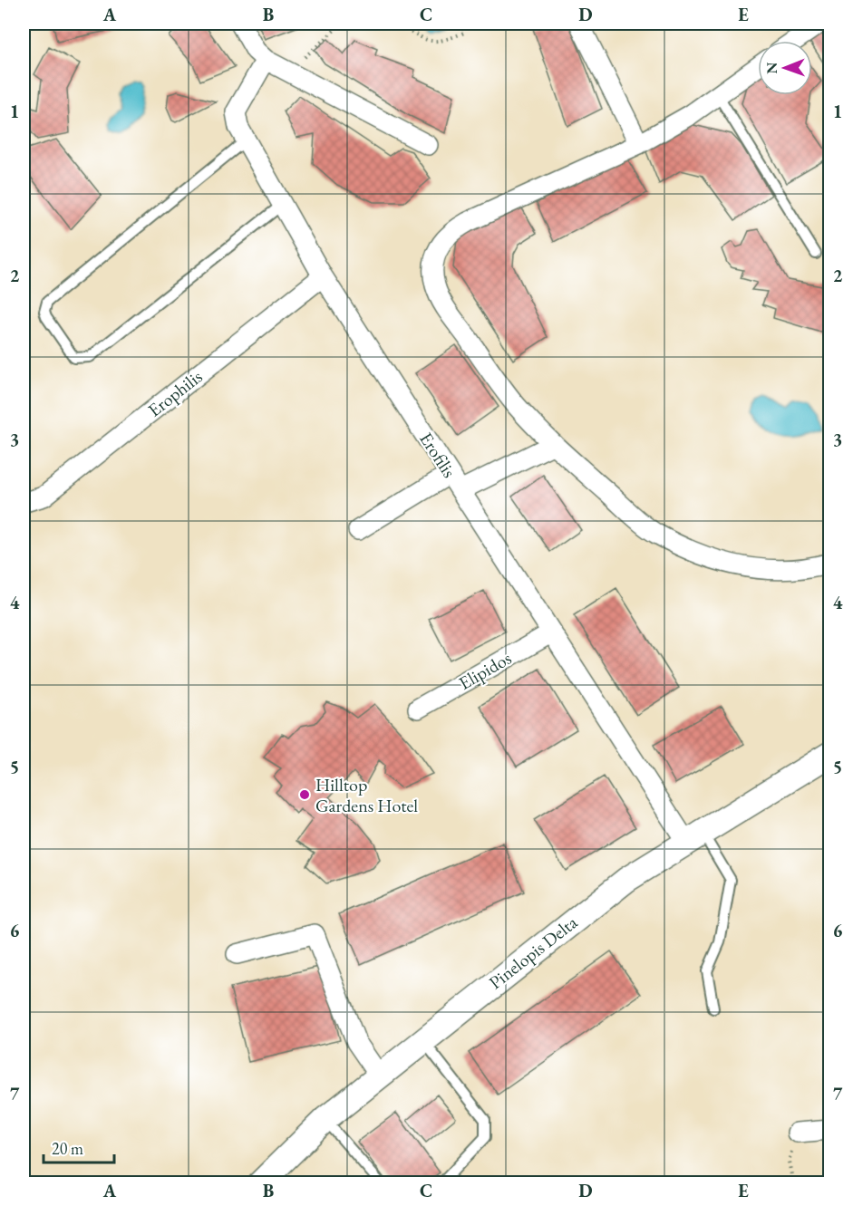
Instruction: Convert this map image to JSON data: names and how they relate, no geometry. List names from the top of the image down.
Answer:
{
  "streets": {
    "street": [
      "Erophilis",
      "Erofilis",
      "Elipidos",
      "Pinelopis Delta"
    ]
  },
  "crossings": [
    ["Erophilis", "Erofilis"],
    ["Erofilis", "Elipidos"],
    ["Erofilis", "Pinelopis Delta"]
  ],
  "places": ["Hilltop Gardens Hotel"],
  "scale_bar": "20 m",
  "north": "left",
  "grid": {
    "columns": [
      "A",
      "B",
      "C",
      "D",
      "E"
    ],
    "rows": [
      "1",
      "2",
      "3",
      "4",
      "5",
      "6",
      "7"
    ]
  }
}
